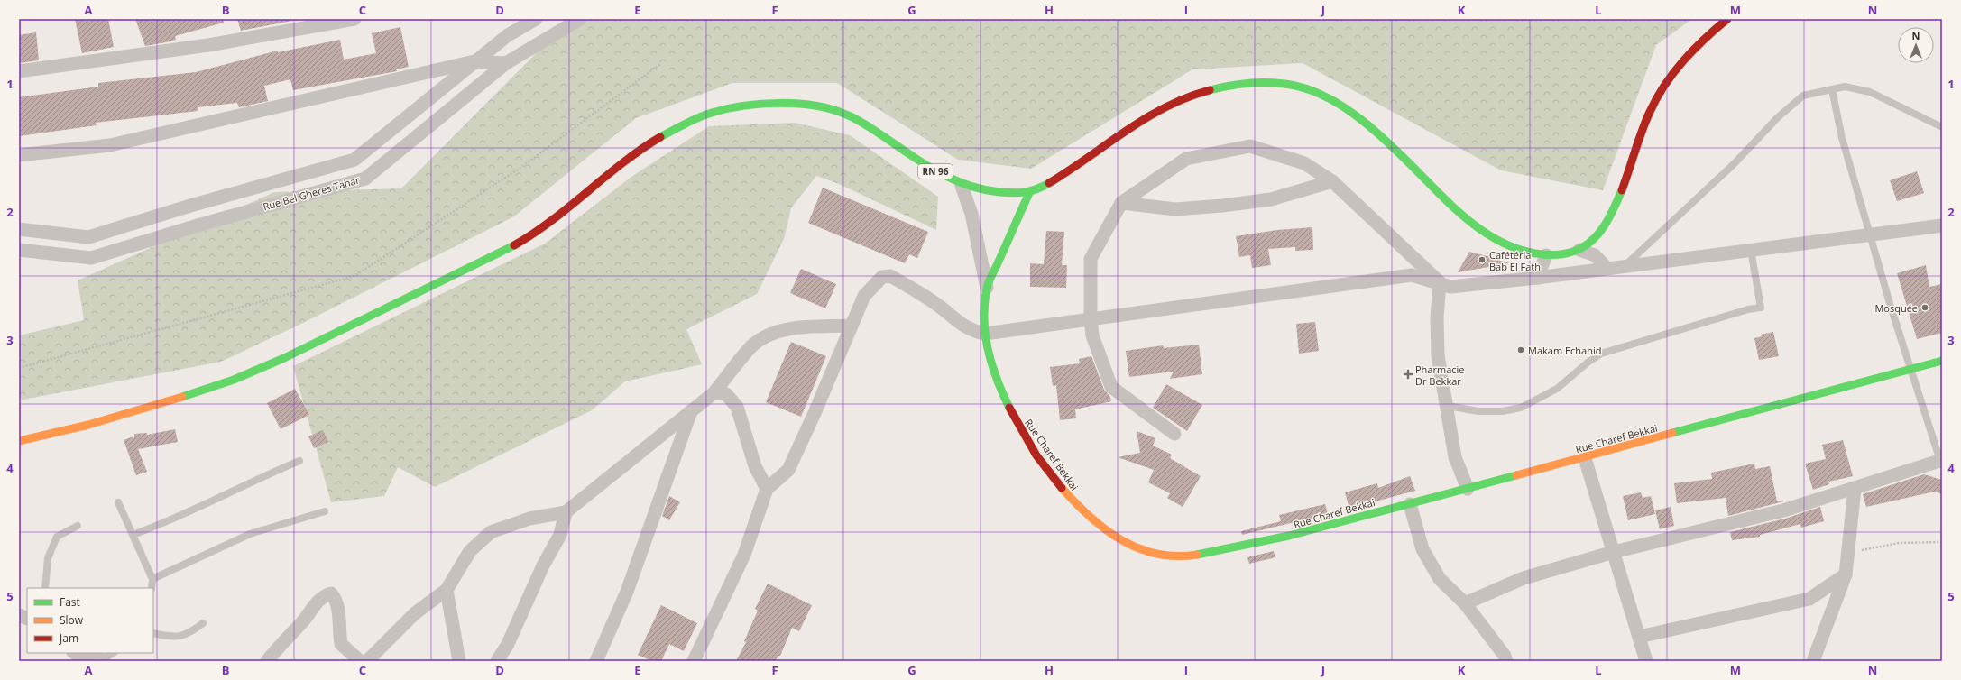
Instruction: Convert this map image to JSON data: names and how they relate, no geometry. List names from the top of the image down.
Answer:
{
  "streets": {
    "main road": ["RN 96", "Rue Charef Bekkai"],
    "street": ["Rue Bel Gheres Tahar"]
  },
  "crossings": [
    ["RN 96", "Rue Charef Bekkai"]
  ],
  "places": {
    "other": ["Cafétéria Bab El Fath", "Mosquée", "Makam Echahid"],
    "health": ["Pharmacie Dr Bekkar"]
  },
  "legend": ["Fast", "Slow", "Jam"],
  "north": "top",
  "grid": {
    "columns": [
      "A",
      "B",
      "C",
      "D",
      "E",
      "F",
      "G",
      "H",
      "I",
      "J",
      "K",
      "L",
      "M",
      "N"
    ],
    "rows": [
      "1",
      "2",
      "3",
      "4",
      "5"
    ]
  }
}
